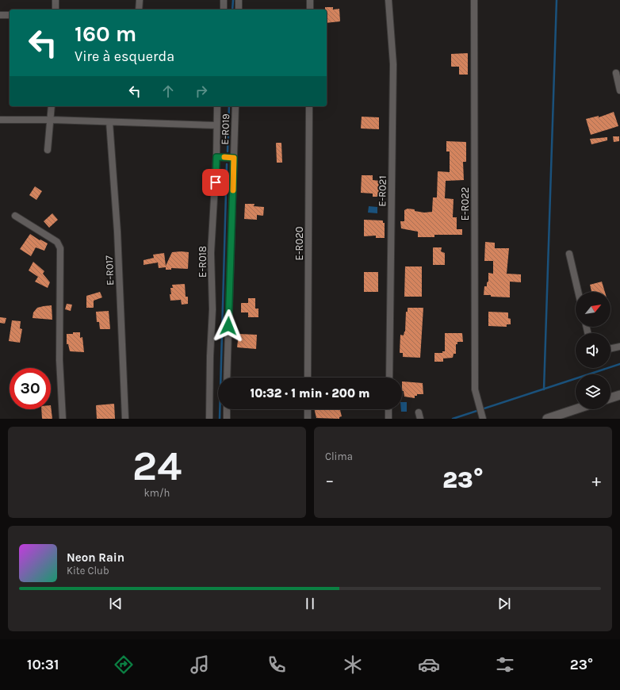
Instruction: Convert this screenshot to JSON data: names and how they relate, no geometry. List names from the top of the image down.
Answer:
{
  "streets": {
    "street": [
      "E-R019",
      "E-R021",
      "E-R022",
      "E-R020",
      "E-R018",
      "E-R017"
    ]
  },
  "north": "top right",
  "page": {
    "turn": ["160 m", "Vire à esquerda"],
    "limit": "30",
    "trip": "10:32 · 1 min · 200 m",
    "tile": [
      ["24", "km/h"],
      "Clima"
    ],
    "heat": ["−", "23°", "+"],
    "song": ["Neon Rain", "Kite Club"],
    "tabs": ["10:31", "23°"]
  }
}
